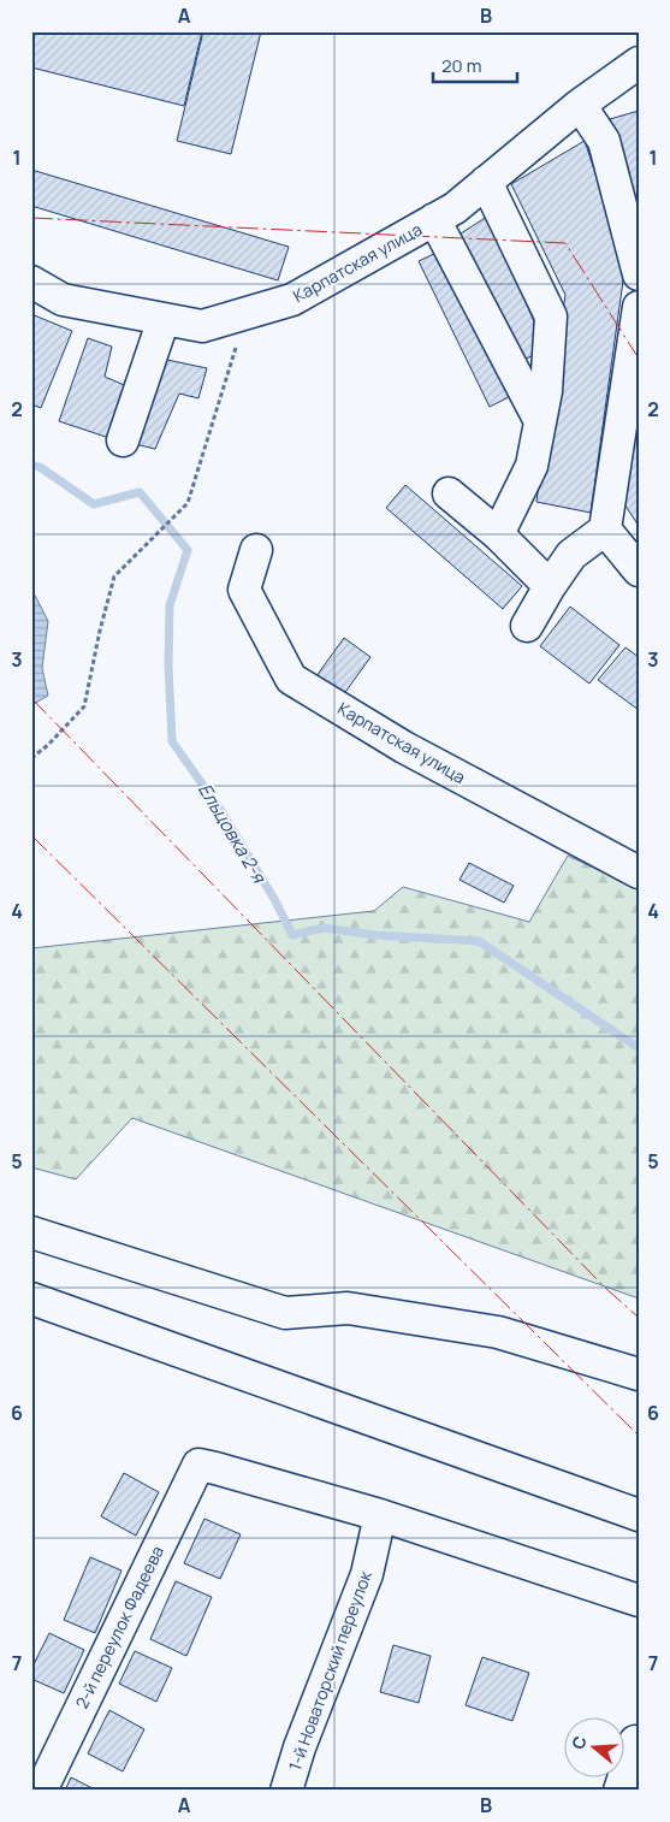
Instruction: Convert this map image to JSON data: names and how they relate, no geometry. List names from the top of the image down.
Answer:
{
  "streets": {
    "street": ["Карпатская улица", "2-й переулок Фадеева", "1-й Новаторский переулок"]
  },
  "crossings": [
    ["2-й переулок Фадеева", "1-й Новаторский переулок"]
  ],
  "water": ["Ельцовка 2-я"],
  "scale_bar": "20 m",
  "north": "left",
  "grid": {
    "columns": ["A", "B"],
    "rows": [
      "1",
      "2",
      "3",
      "4",
      "5",
      "6",
      "7"
    ]
  }
}
